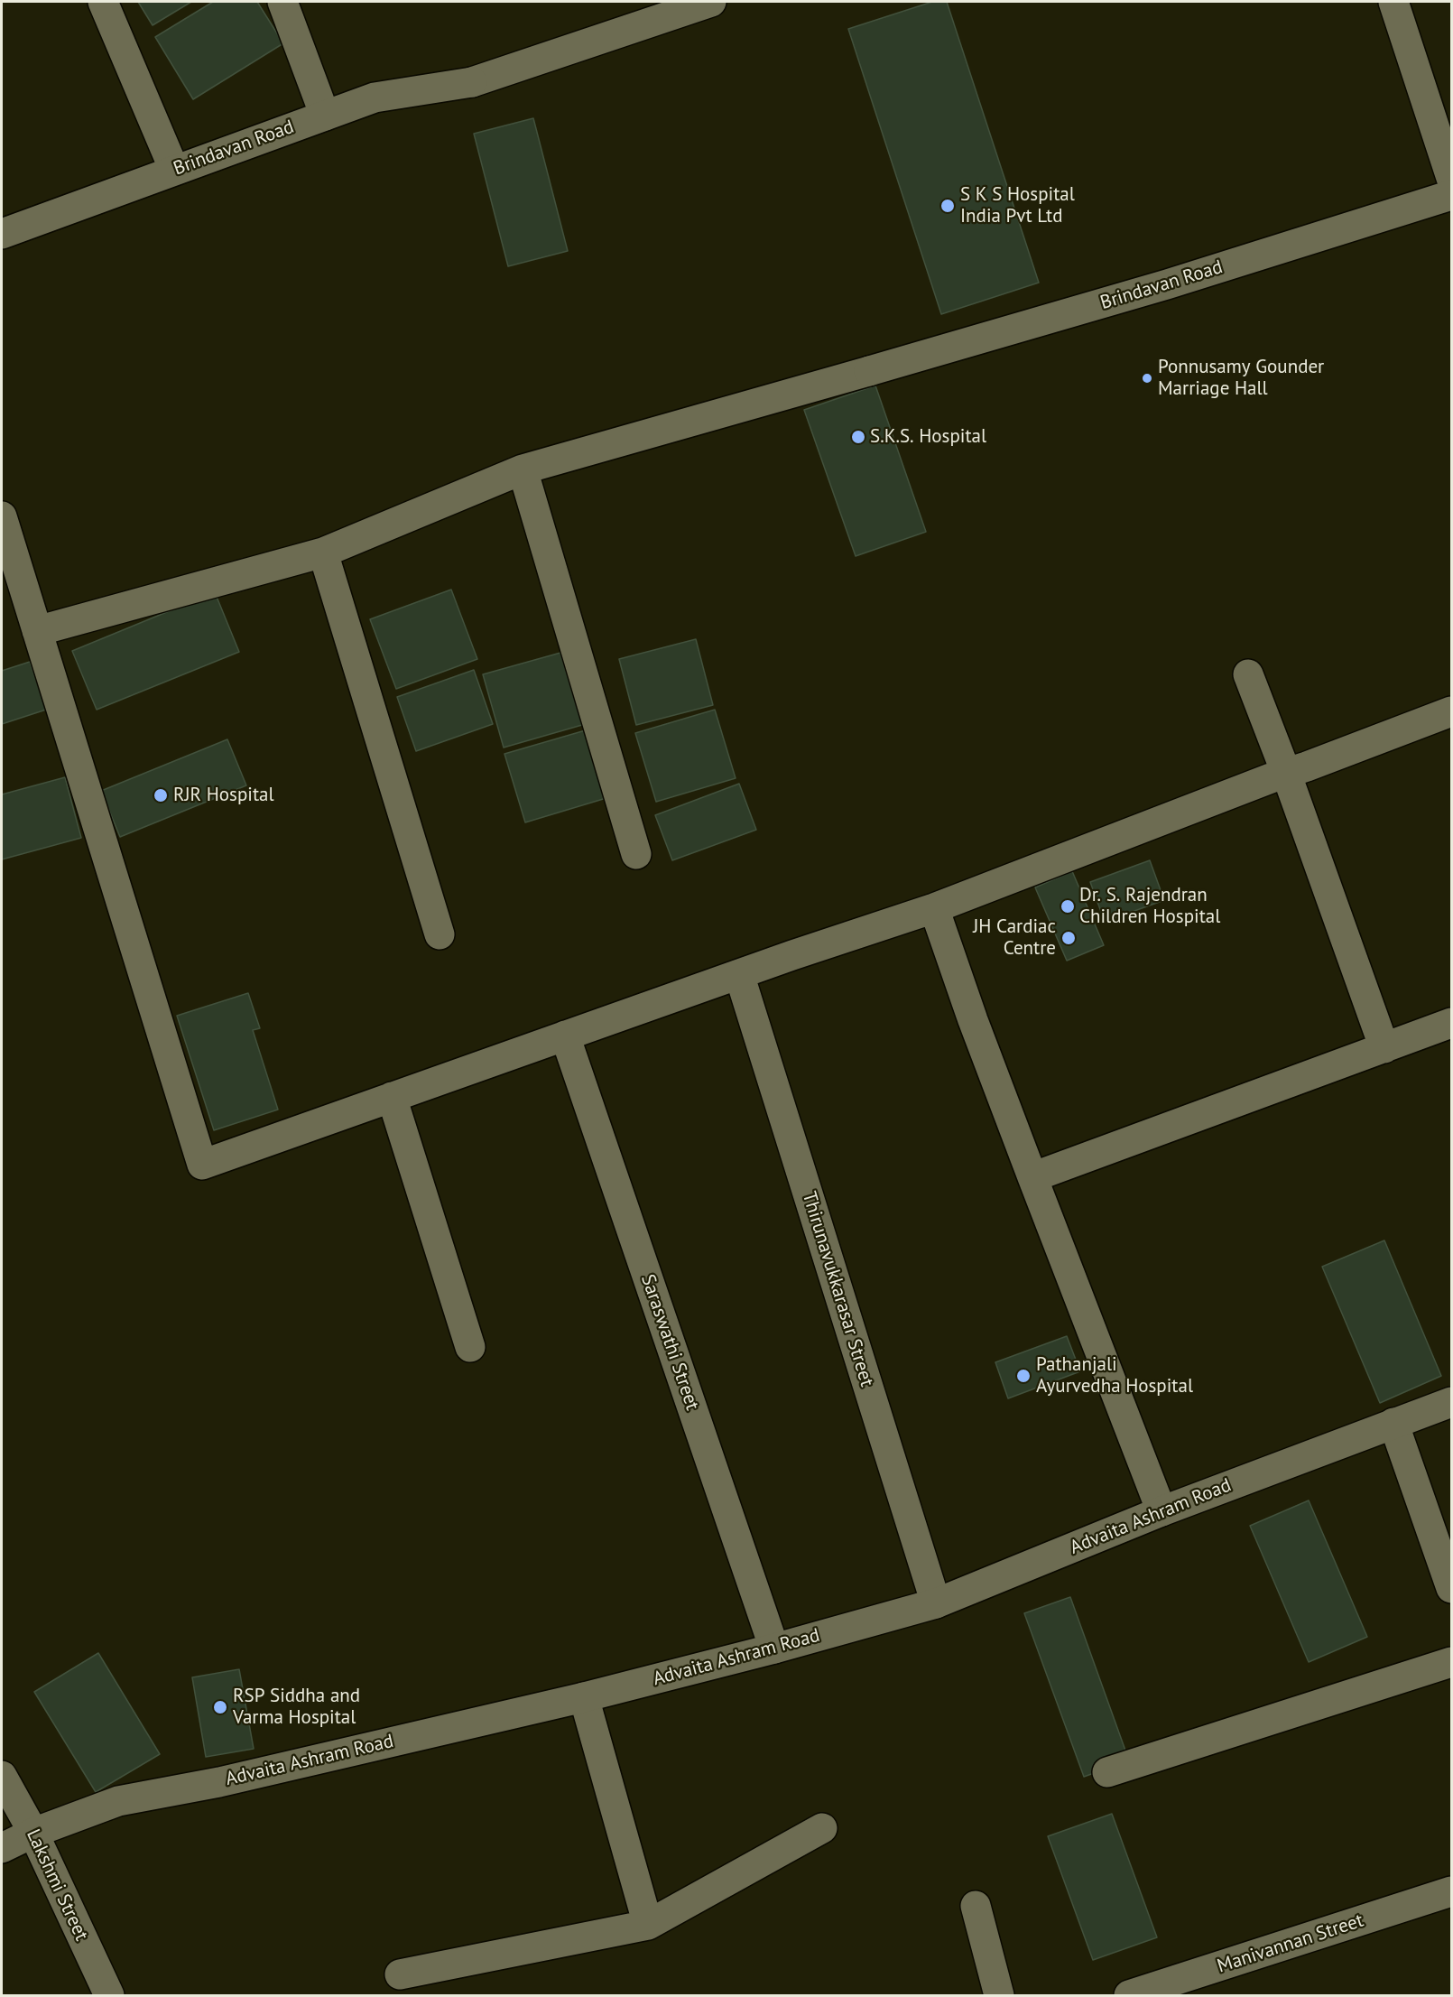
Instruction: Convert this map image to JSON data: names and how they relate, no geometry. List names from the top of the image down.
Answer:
{
  "streets": {
    "street": [
      "Brindavan Road",
      "Thirunavukkarasar Street",
      "Saraswathi Street",
      "Advaita Ashram Road",
      "Lakshmi Street",
      "Manivannan Street"
    ]
  },
  "crossings": [
    ["Thirunavukkarasar Street", "Advaita Ashram Road"],
    ["Saraswathi Street", "Advaita Ashram Road"],
    ["Advaita Ashram Road", "Lakshmi Street"]
  ],
  "places": [
    "S K S Hospital India Pvt Ltd",
    "Ponnusamy Gounder Marriage Hall",
    "S.K.S. Hospital",
    "RJR Hospital",
    "Dr. S. Rajendran Children Hospital",
    "JH Cardiac Centre",
    "Pathanjali Ayurvedha Hospital",
    "RSP Siddha and Varma Hospital"
  ]
}
